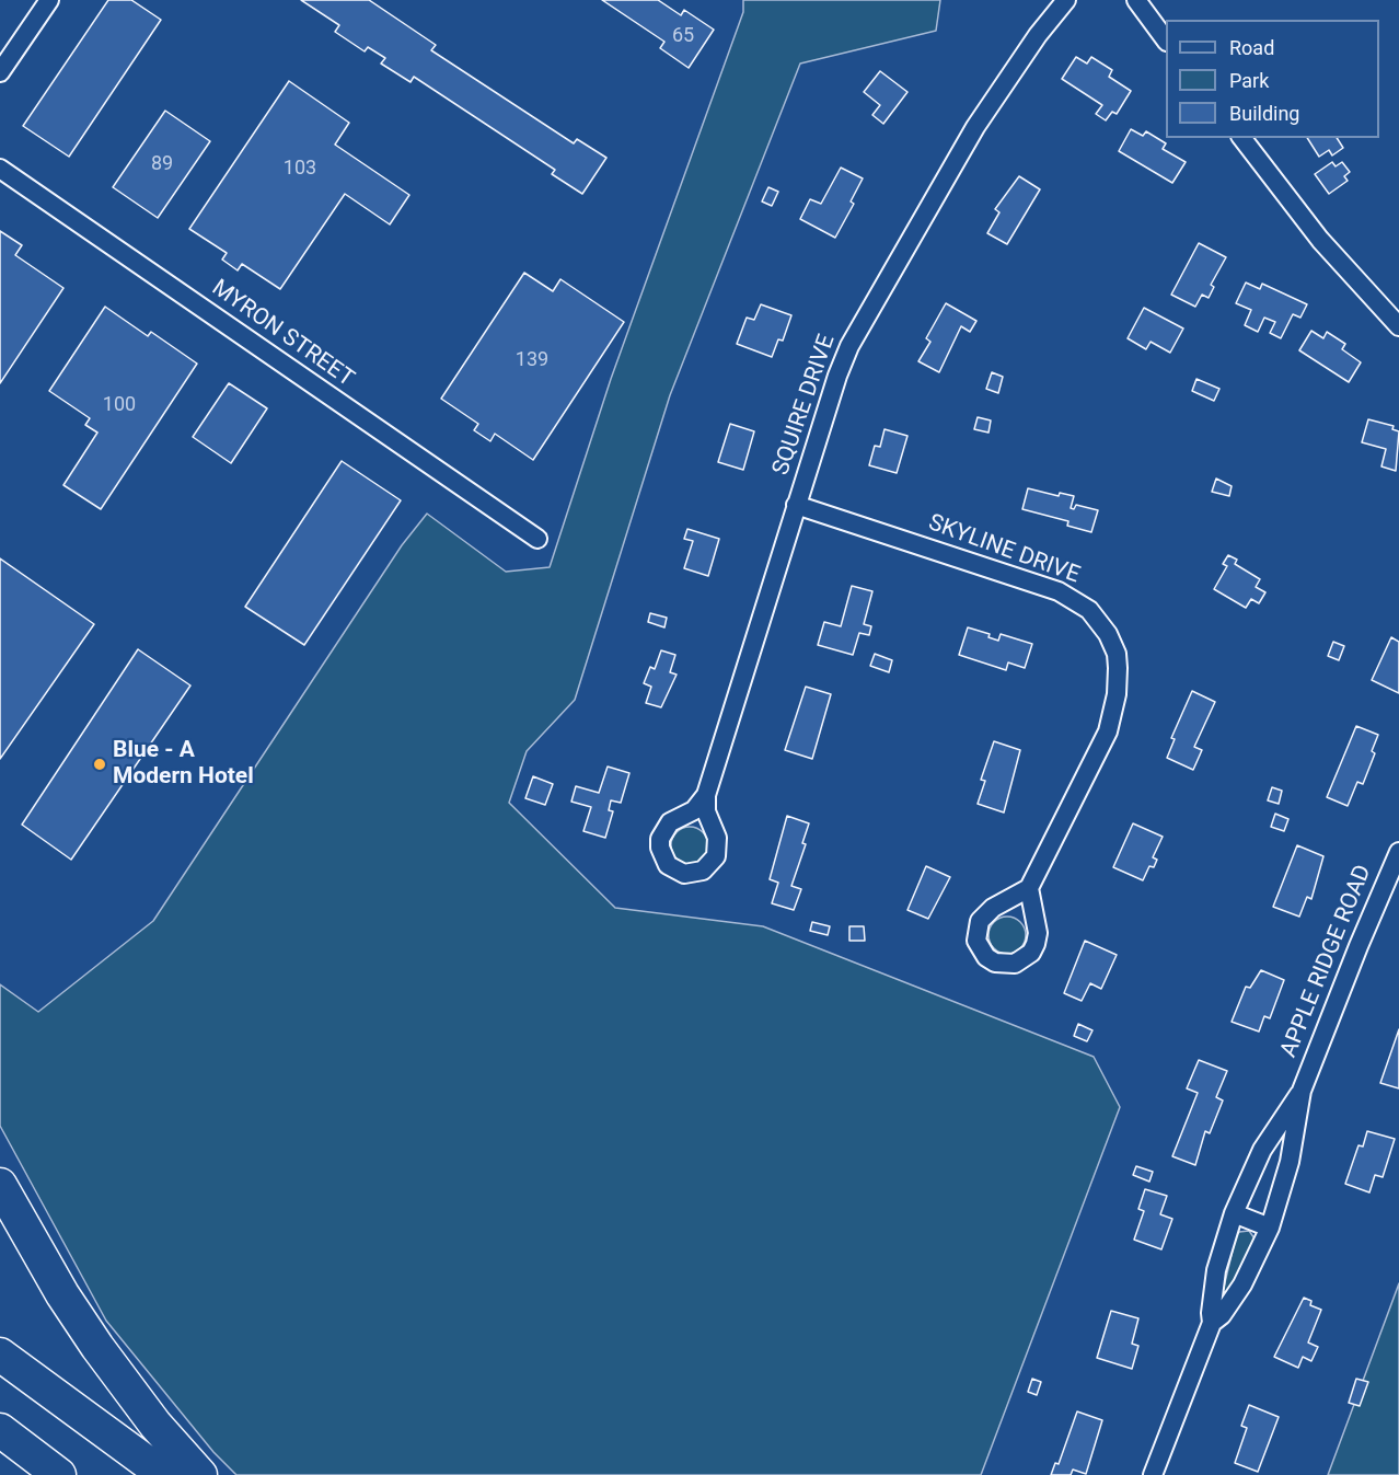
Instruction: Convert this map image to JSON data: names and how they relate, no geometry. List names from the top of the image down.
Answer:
{
  "streets": {
    "street": [
      "MYRON STREET",
      "SQUIRE DRIVE",
      "SKYLINE DRIVE",
      "APPLE RIDGE ROAD"
    ]
  },
  "crossings": [
    ["SQUIRE DRIVE", "SKYLINE DRIVE"]
  ],
  "places": ["Blue - A Modern Hotel"],
  "house_numbers": [
    "65",
    "89",
    "103",
    "139",
    "100"
  ],
  "legend": ["Road", "Park", "Building"]
}
